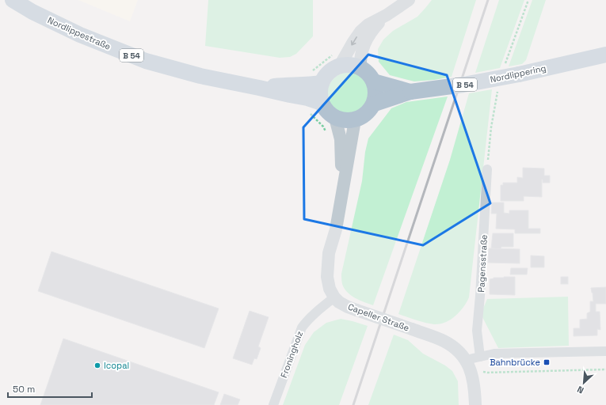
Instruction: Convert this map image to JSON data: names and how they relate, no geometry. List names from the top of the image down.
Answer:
{
  "streets": {
    "main road": ["Nordlippestraße", "B 54", "Nordlippering"],
    "street": ["Pagensstraße", "Capeller Straße", "Froningholz"]
  },
  "crossings": [
    ["Nordlippestraße", "Nordlippering"],
    ["Capeller Straße", "Froningholz"]
  ],
  "places": {
    "transit": ["Bahnbrücke"],
    "other": ["Icopal"]
  },
  "scale_bar": "50 m",
  "north": "bottom left"
}
